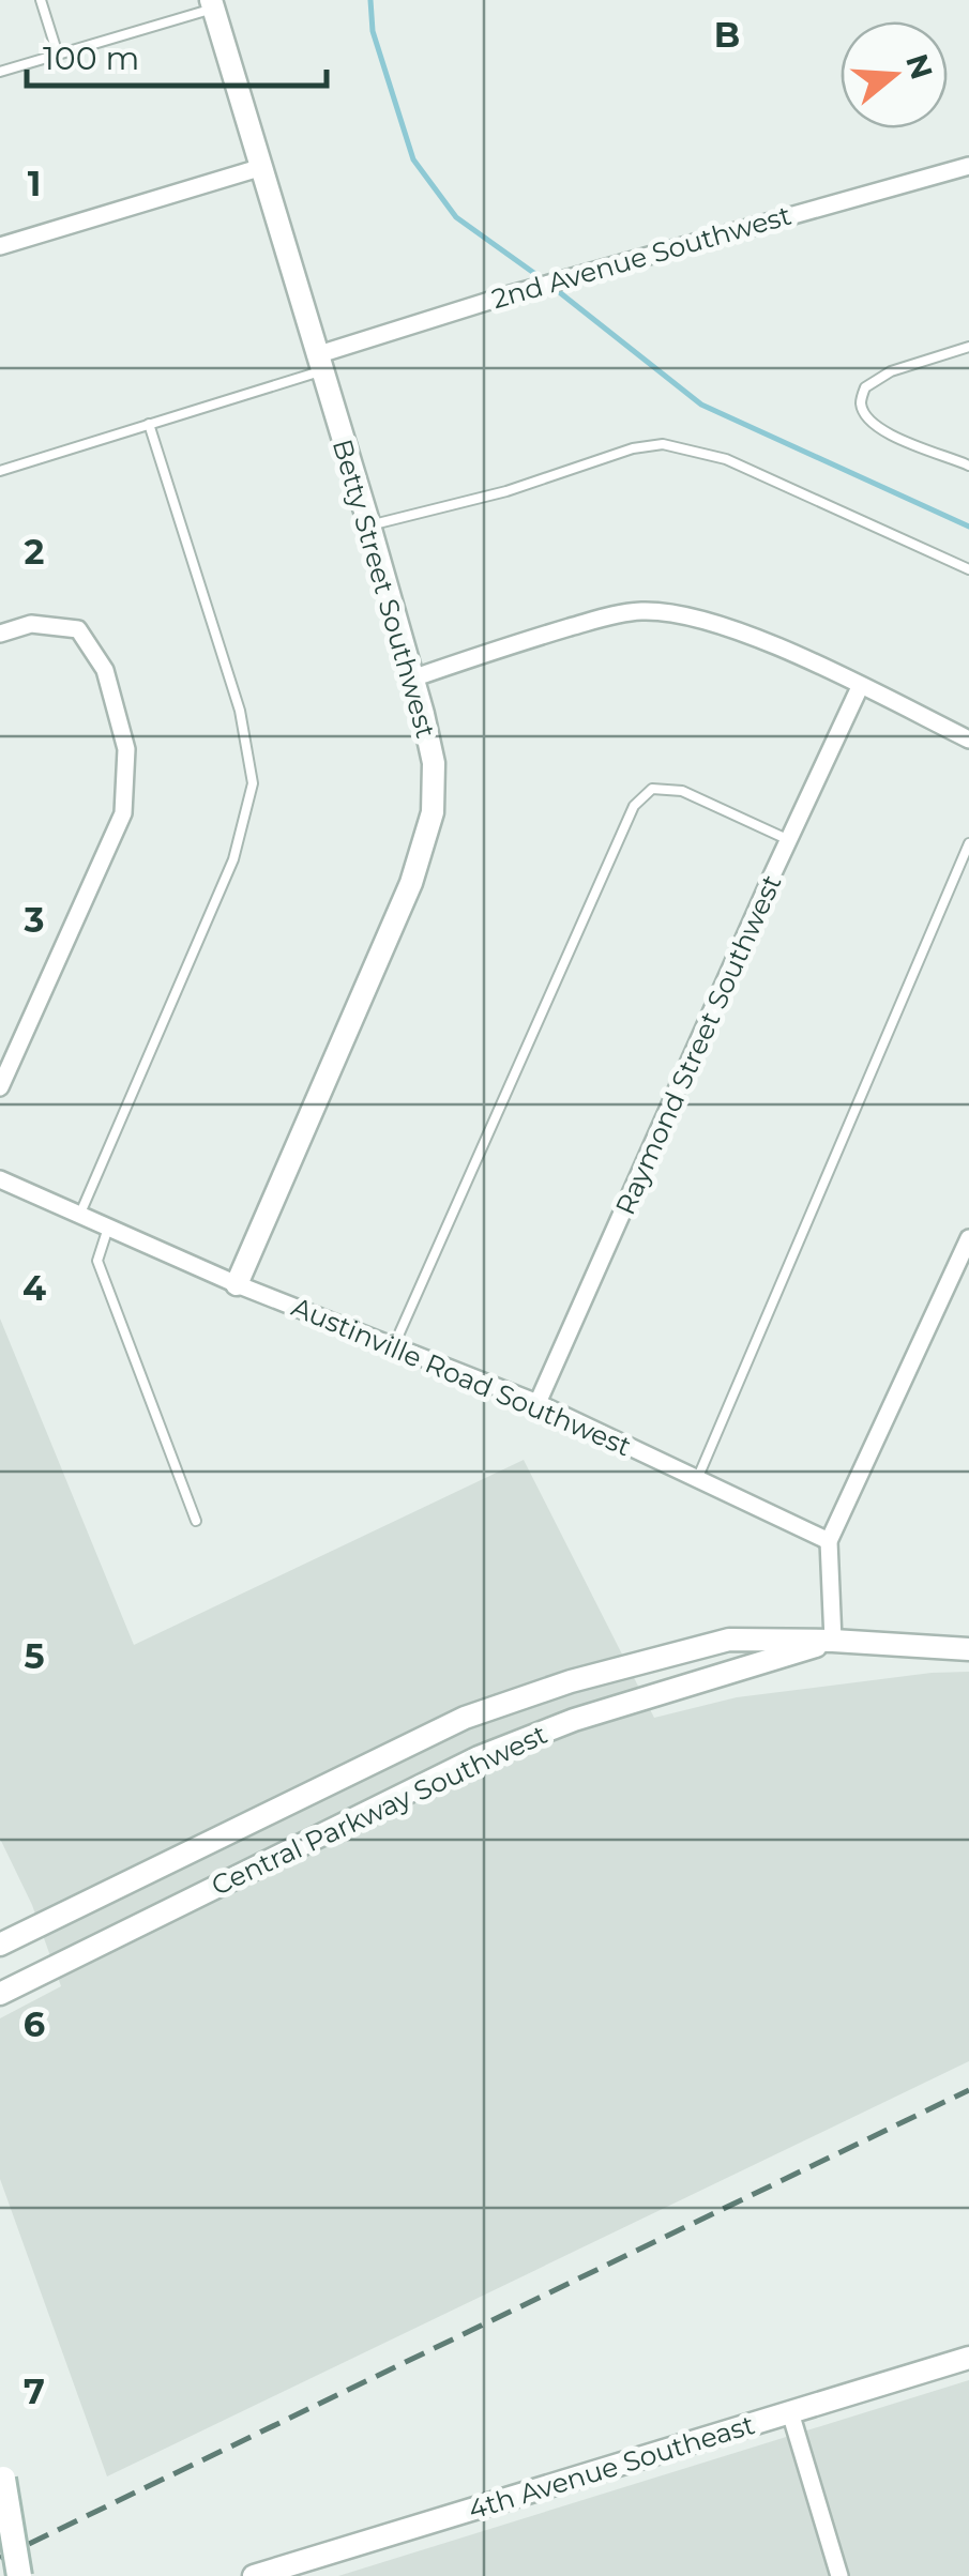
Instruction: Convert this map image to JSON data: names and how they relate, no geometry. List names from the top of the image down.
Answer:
{
  "streets": {
    "street": [
      "2nd Avenue Southwest",
      "Betty Street Southwest",
      "Raymond Street Southwest",
      "Austinville Road Southwest",
      "Central Parkway Southwest",
      "4th Avenue Southeast"
    ]
  },
  "crossings": [
    ["2nd Avenue Southwest", "Betty Street Southwest"],
    ["Betty Street Southwest", "Austinville Road Southwest"],
    ["Raymond Street Southwest", "Austinville Road Southwest"]
  ],
  "scale_bar": "100 m",
  "north": "right",
  "grid": {
    "columns": ["B"],
    "rows": [
      "1",
      "2",
      "3",
      "4",
      "5",
      "6",
      "7"
    ]
  }
}
